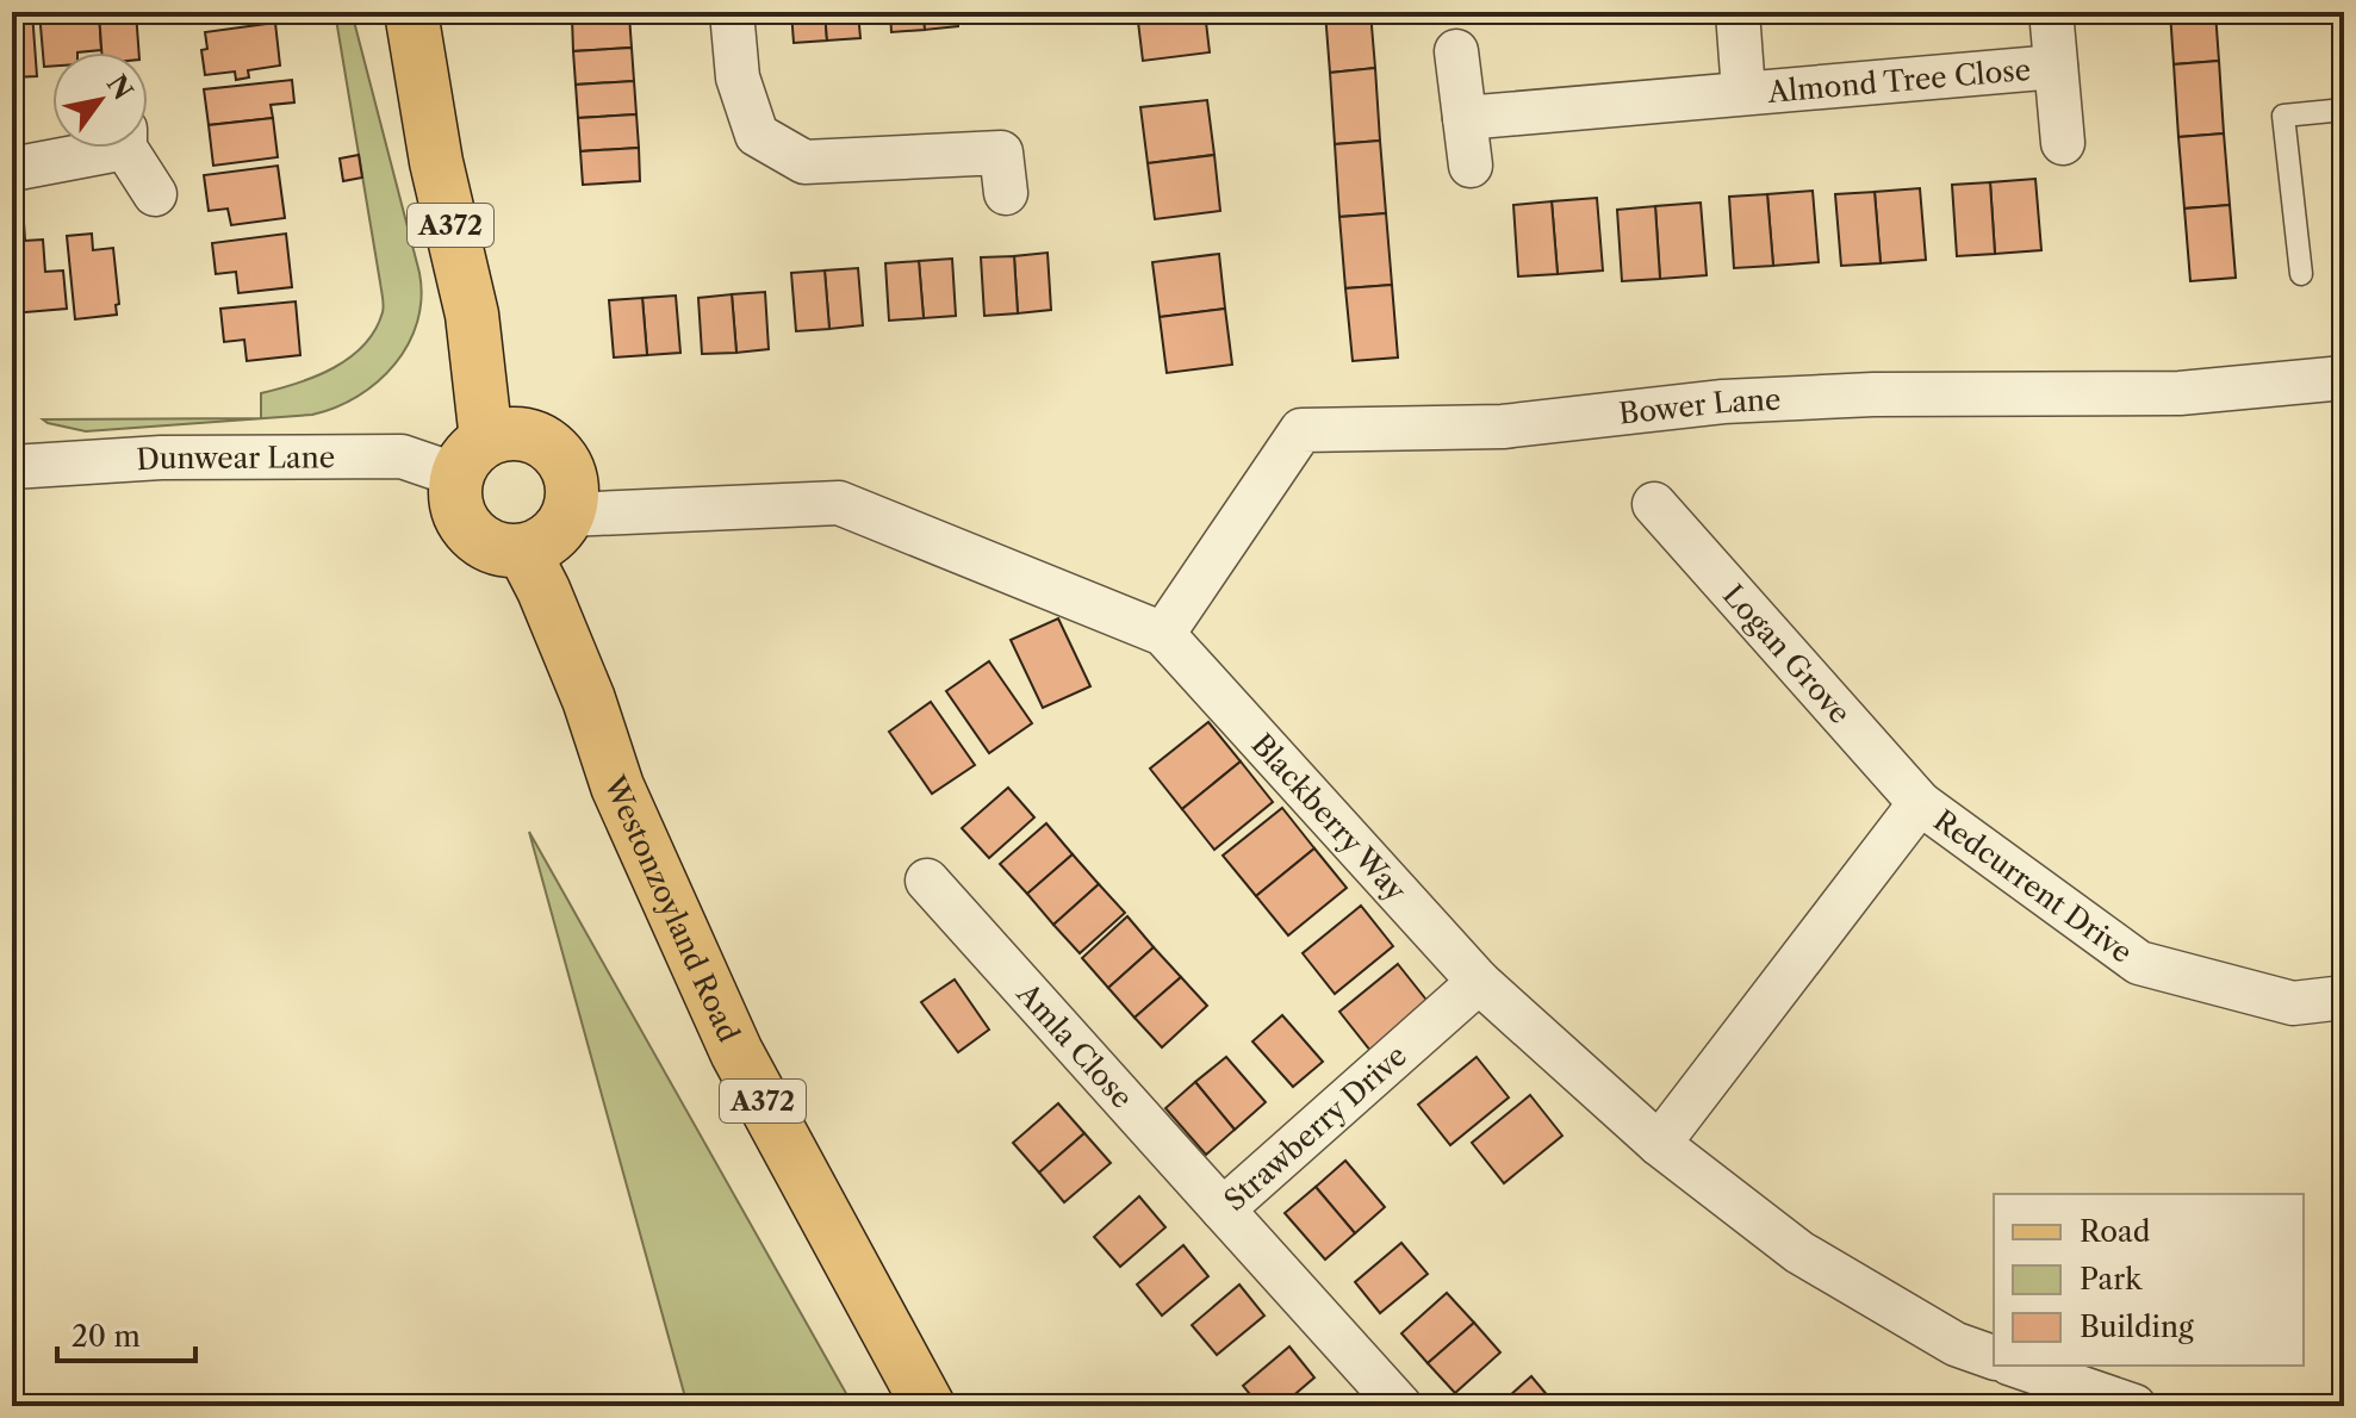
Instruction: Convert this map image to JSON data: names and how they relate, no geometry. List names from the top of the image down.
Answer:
{
  "streets": {
    "main road": ["A372", "Westonzoyland Road"],
    "street": [
      "Almond Tree Close",
      "Bower Lane",
      "Dunwear Lane",
      "Logan Grove",
      "Blackberry Way",
      "Redcurrent Drive",
      "Amla Close",
      "Strawberry Drive"
    ]
  },
  "crossings": [
    ["A372", "Dunwear Lane"],
    ["A372", "Blackberry Way"],
    ["A372", "Westonzoyland Road"],
    ["Bower Lane", "Blackberry Way"],
    ["Dunwear Lane", "Blackberry Way"],
    ["Dunwear Lane", "Westonzoyland Road"],
    ["Logan Grove", "Redcurrent Drive"],
    ["Blackberry Way", "Redcurrent Drive"],
    ["Blackberry Way", "Westonzoyland Road"],
    ["Blackberry Way", "Strawberry Drive"],
    ["Amla Close", "Strawberry Drive"]
  ],
  "legend": ["Road", "Park", "Building"],
  "scale_bar": "20 m",
  "north": "top right"
}
